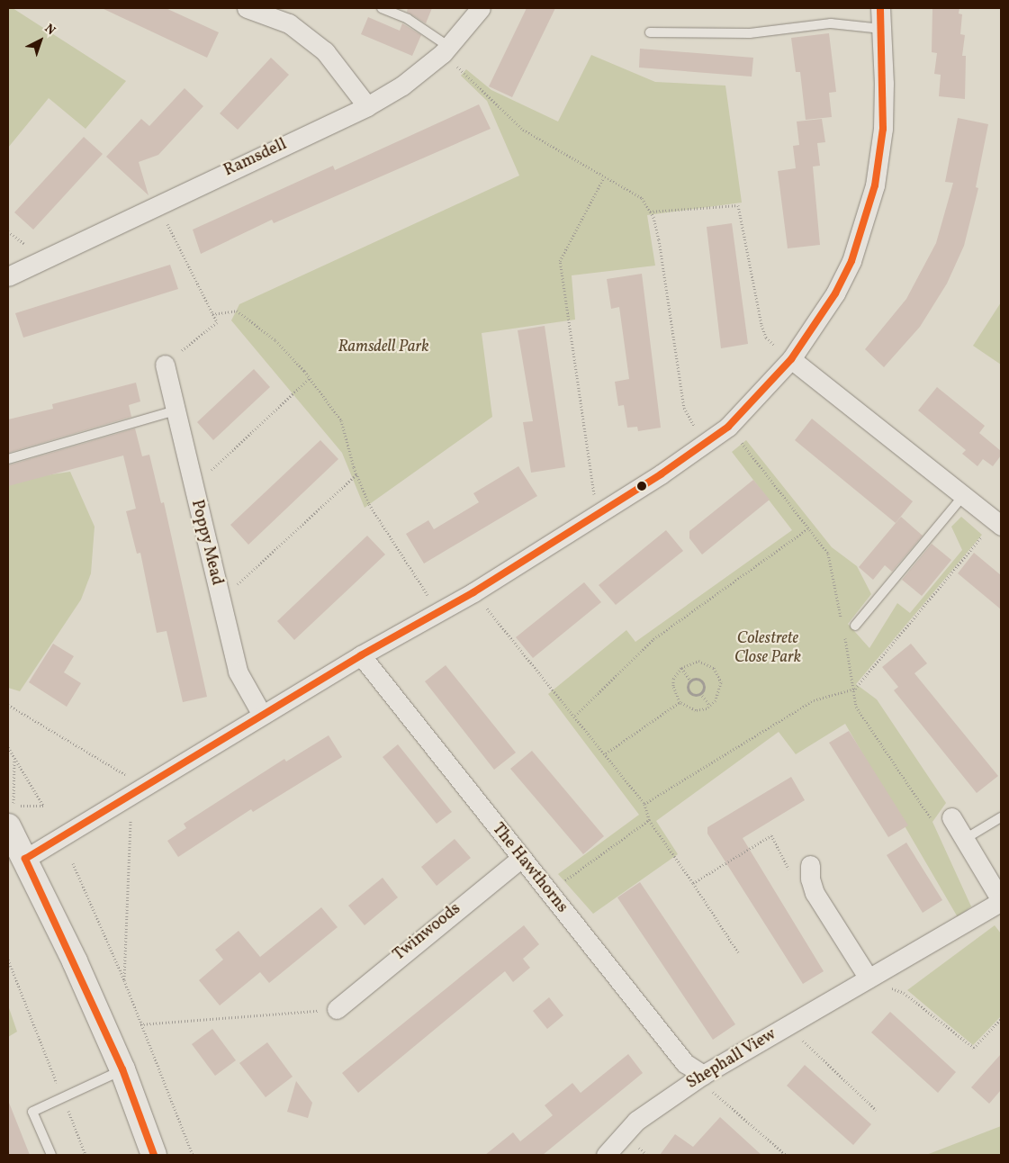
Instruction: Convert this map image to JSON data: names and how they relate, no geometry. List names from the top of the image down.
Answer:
{
  "streets": {
    "street": [
      "Ramsdell",
      "Poppy Mead",
      "The Hawthorns",
      "Twinwoods",
      "Shephall View"
    ]
  },
  "crossings": [
    ["The Hawthorns", "Twinwoods"],
    ["The Hawthorns", "Shephall View"]
  ],
  "parks": ["Ramsdell Park", "Colestrete Close Park"],
  "north": "top right"
}
